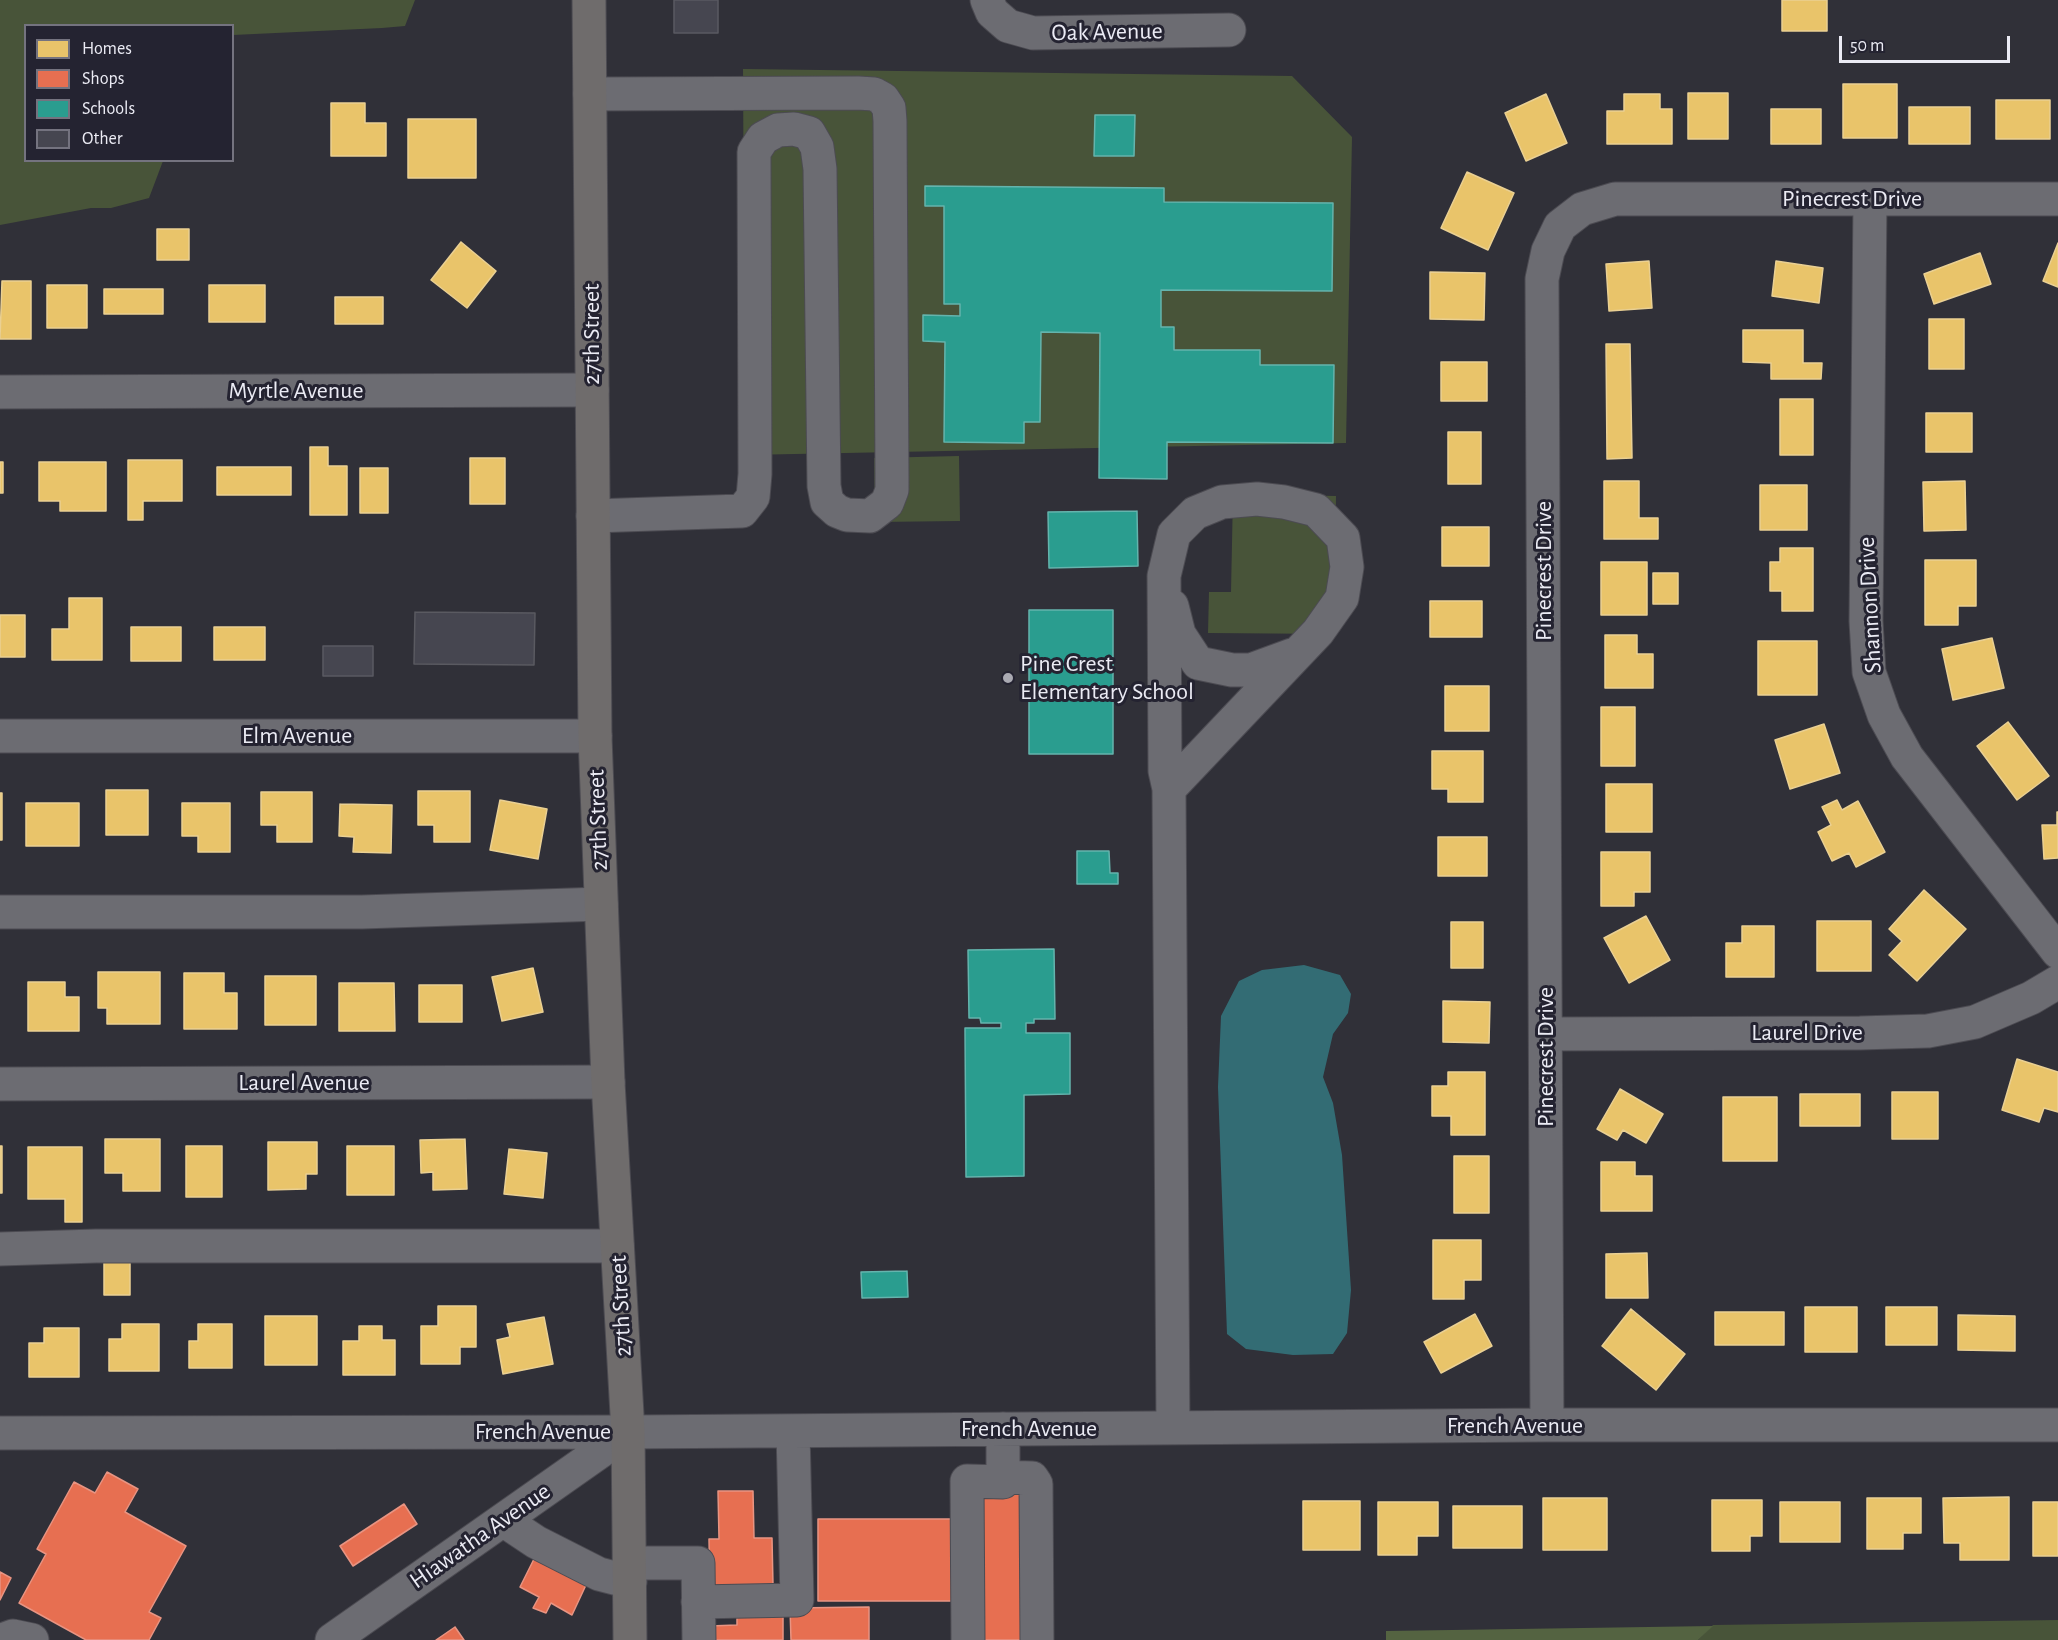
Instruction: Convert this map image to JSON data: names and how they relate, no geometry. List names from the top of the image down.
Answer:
{
  "streets": {
    "main road": ["27th Street"],
    "street": [
      "Oak Avenue",
      "Pinecrest Drive",
      "Myrtle Avenue",
      "Shannon Drive",
      "Elm Avenue",
      "Laurel Drive",
      "Laurel Avenue",
      "French Avenue",
      "Hiawatha Avenue"
    ]
  },
  "crossings": [
    ["Pinecrest Drive", "Shannon Drive"],
    ["Pinecrest Drive", "Laurel Drive"],
    ["Pinecrest Drive", "French Avenue"],
    ["27th Street", "Myrtle Avenue"],
    ["27th Street", "Elm Avenue"],
    ["27th Street", "Laurel Avenue"],
    ["27th Street", "French Avenue"],
    ["27th Street", "Hiawatha Avenue"],
    ["French Avenue", "Hiawatha Avenue"]
  ],
  "places": ["Pine Crest Elementary School"],
  "legend": [
    "Homes",
    "Shops",
    "Schools",
    "Other"
  ],
  "scale_bar": "50 m"
}
